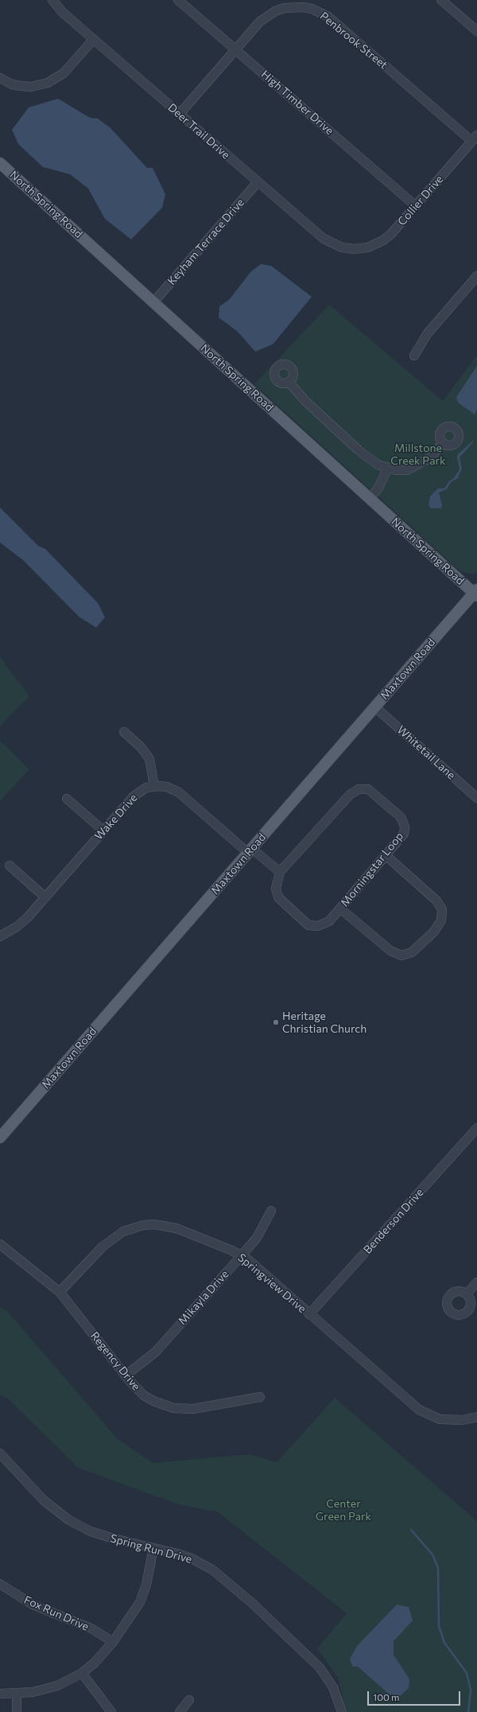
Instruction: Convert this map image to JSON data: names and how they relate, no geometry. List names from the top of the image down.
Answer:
{
  "streets": {
    "main road": ["North Spring Road", "Maxtown Road"],
    "street": [
      "Penbrook Street",
      "High Timber Drive",
      "Deer Trail Drive",
      "Collier Drive",
      "Keyham Terrace Drive",
      "Whitetail Lane",
      "Wake Drive",
      "Morningstar Loop",
      "Benderson Drive",
      "Springview Drive",
      "Mikayla Drive",
      "Regency Drive",
      "Spring Run Drive",
      "Fox Run Drive"
    ]
  },
  "crossings": [
    ["Penbrook Street", "High Timber Drive"],
    ["Penbrook Street", "Deer Trail Drive"],
    ["Penbrook Street", "Collier Drive"],
    ["High Timber Drive", "Collier Drive"],
    ["Deer Trail Drive", "Collier Drive"],
    ["Deer Trail Drive", "Keyham Terrace Drive"],
    ["North Spring Road", "Keyham Terrace Drive"],
    ["North Spring Road", "Maxtown Road"],
    ["Maxtown Road", "Whitetail Lane"],
    ["Benderson Drive", "Springview Drive"],
    ["Springview Drive", "Mikayla Drive"],
    ["Springview Drive", "Regency Drive"],
    ["Mikayla Drive", "Regency Drive"]
  ],
  "parks": ["Millstone Creek Park", "Center Green Park"],
  "places": ["Heritage Christian Church"],
  "scale_bar": "100 m"
}
